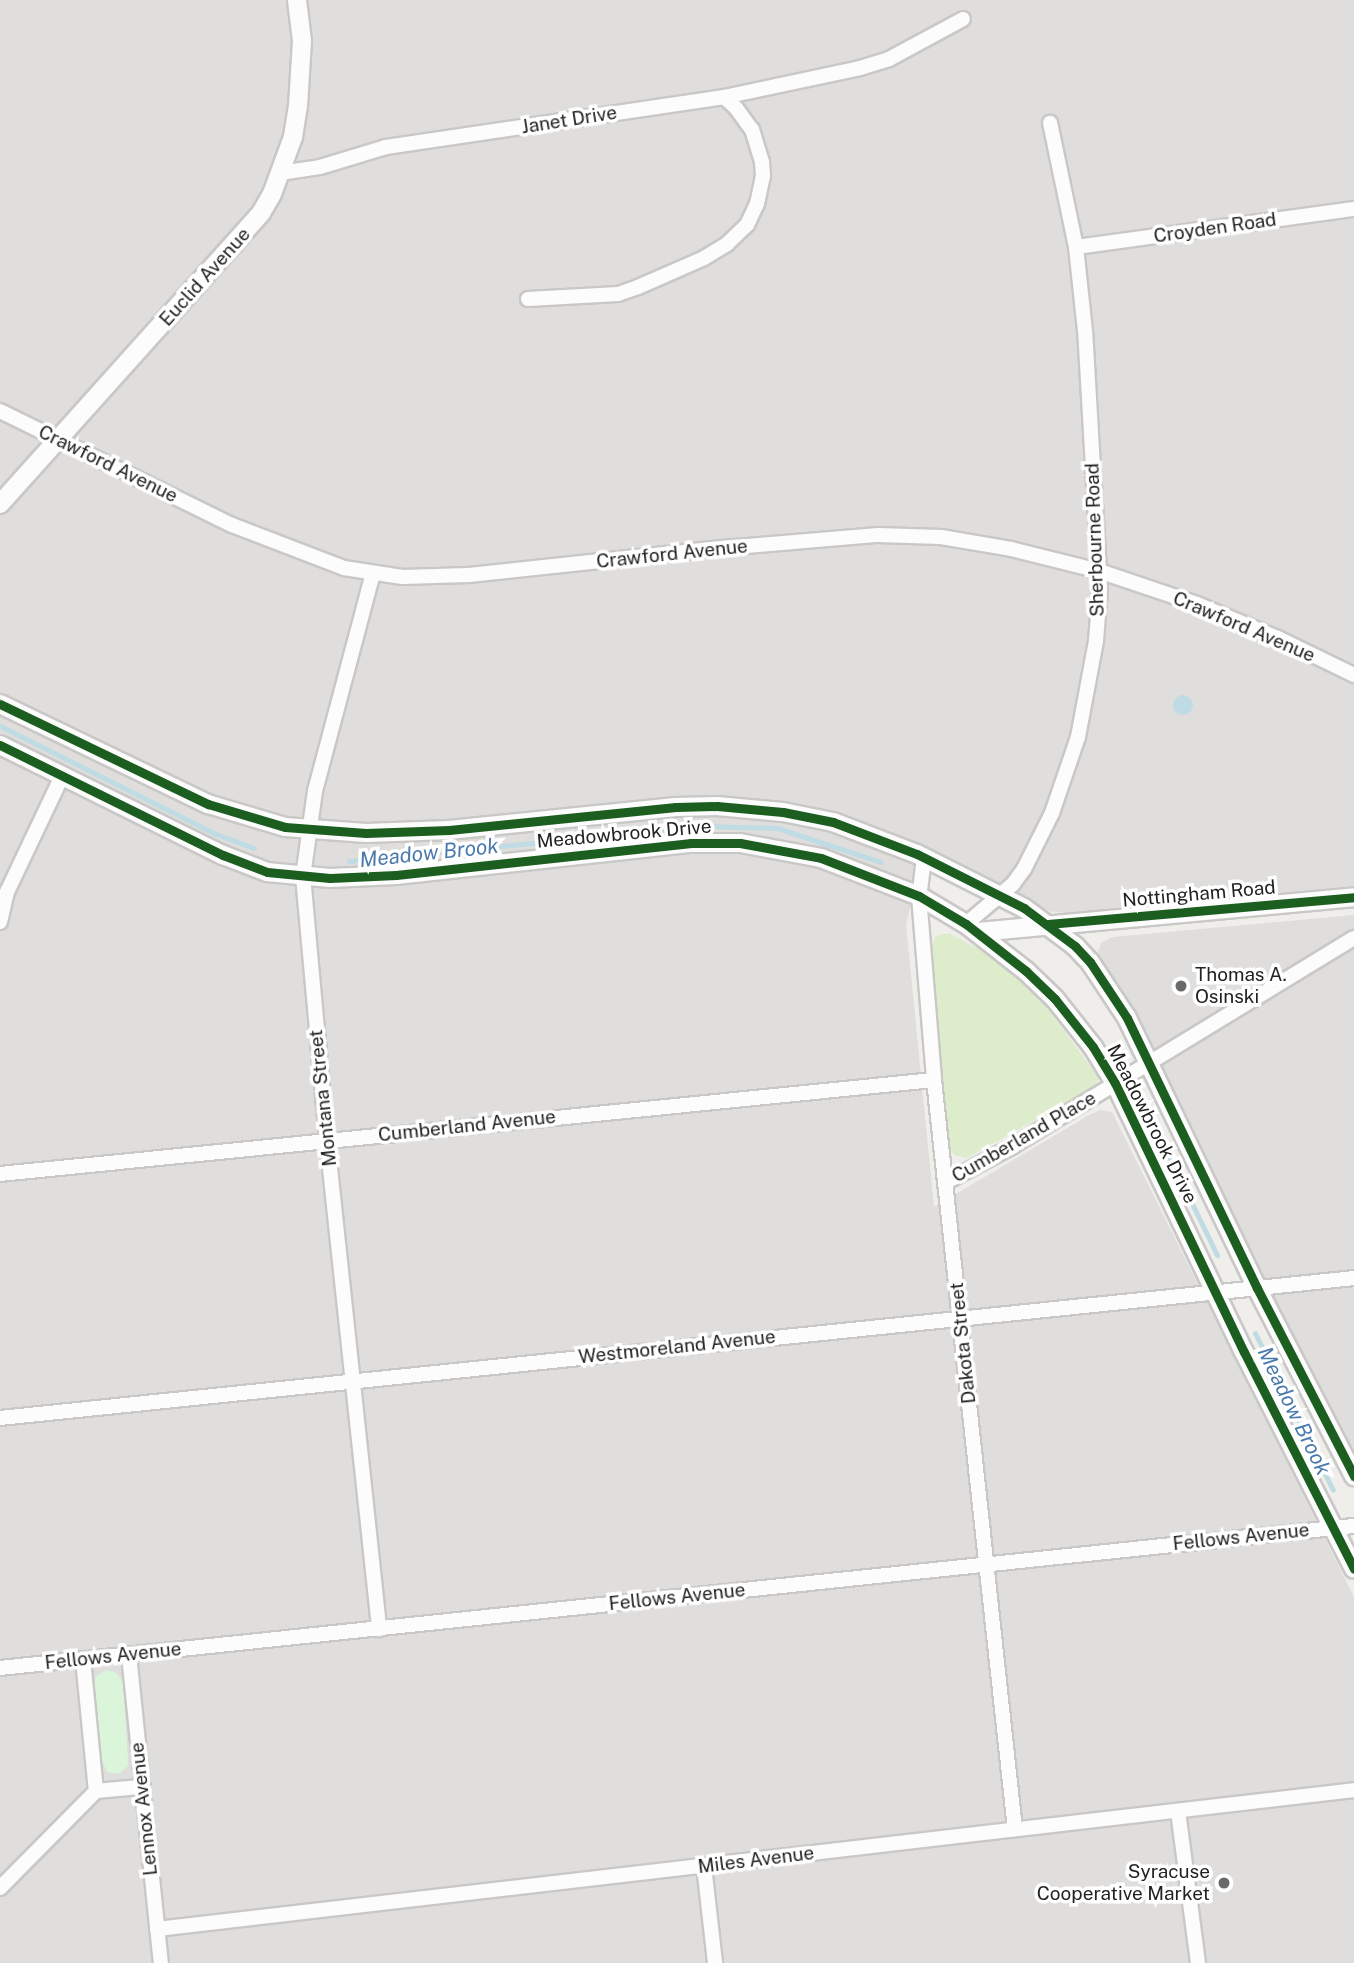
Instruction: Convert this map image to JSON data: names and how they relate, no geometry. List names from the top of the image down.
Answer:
{
  "streets": {
    "street": [
      "Janet Drive",
      "Croyden Road",
      "Euclid Avenue",
      "Crawford Avenue",
      "Sherbourne Road",
      "Meadowbrook Drive",
      "Nottingham Road",
      "Montana Street",
      "Cumberland Avenue",
      "Cumberland Place",
      "Dakota Street",
      "Westmoreland Avenue",
      "Fellows Avenue",
      "Lennox Avenue",
      "Miles Avenue"
    ]
  },
  "crossings": [
    ["Janet Drive", "Euclid Avenue"],
    ["Croyden Road", "Sherbourne Road"],
    ["Euclid Avenue", "Crawford Avenue"],
    ["Crawford Avenue", "Sherbourne Road"],
    ["Crawford Avenue", "Montana Street"],
    ["Sherbourne Road", "Meadowbrook Drive"],
    ["Sherbourne Road", "Nottingham Road"],
    ["Meadowbrook Drive", "Nottingham Road"],
    ["Meadowbrook Drive", "Montana Street"],
    ["Meadowbrook Drive", "Cumberland Place"],
    ["Meadowbrook Drive", "Dakota Street"],
    ["Meadowbrook Drive", "Westmoreland Avenue"],
    ["Meadowbrook Drive", "Fellows Avenue"],
    ["Montana Street", "Cumberland Avenue"],
    ["Montana Street", "Westmoreland Avenue"],
    ["Montana Street", "Fellows Avenue"],
    ["Cumberland Avenue", "Dakota Street"],
    ["Cumberland Place", "Dakota Street"],
    ["Dakota Street", "Westmoreland Avenue"],
    ["Dakota Street", "Fellows Avenue"],
    ["Dakota Street", "Miles Avenue"],
    ["Fellows Avenue", "Lennox Avenue"],
    ["Lennox Avenue", "Miles Avenue"]
  ],
  "water": ["Meadow Brook"],
  "places": ["Thomas A. Osinski", "Syracuse Cooperative Market"]
}
